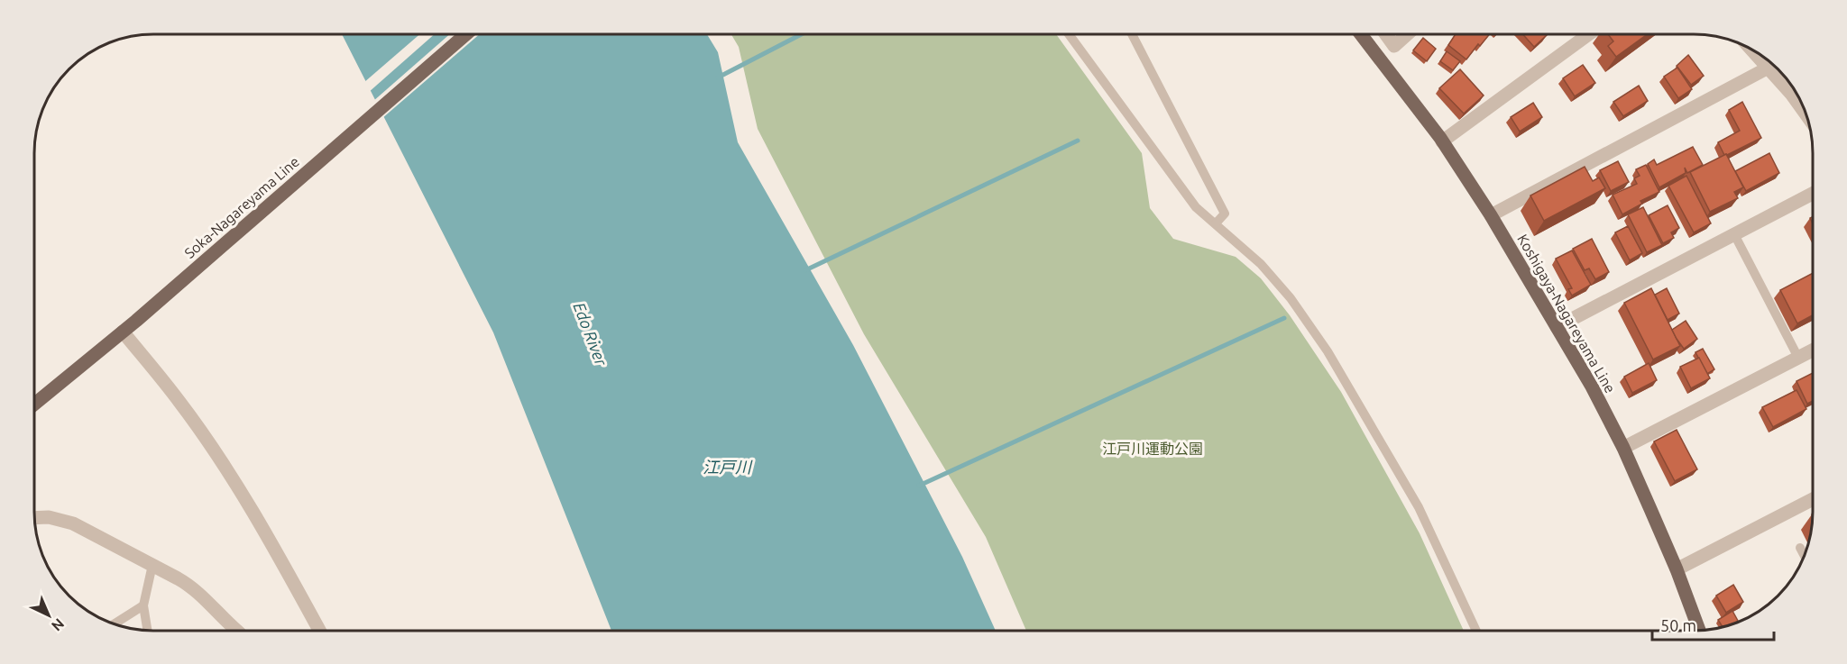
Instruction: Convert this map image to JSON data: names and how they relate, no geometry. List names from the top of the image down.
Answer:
{
  "streets": {
    "main road": ["Soka-Nagareyama Line", "Koshigaya-Nagareyama Line"]
  },
  "water": ["Edo River", "江戸川"],
  "parks": ["江戸川運動公園"],
  "scale_bar": "50 m",
  "north": "bottom right"
}
